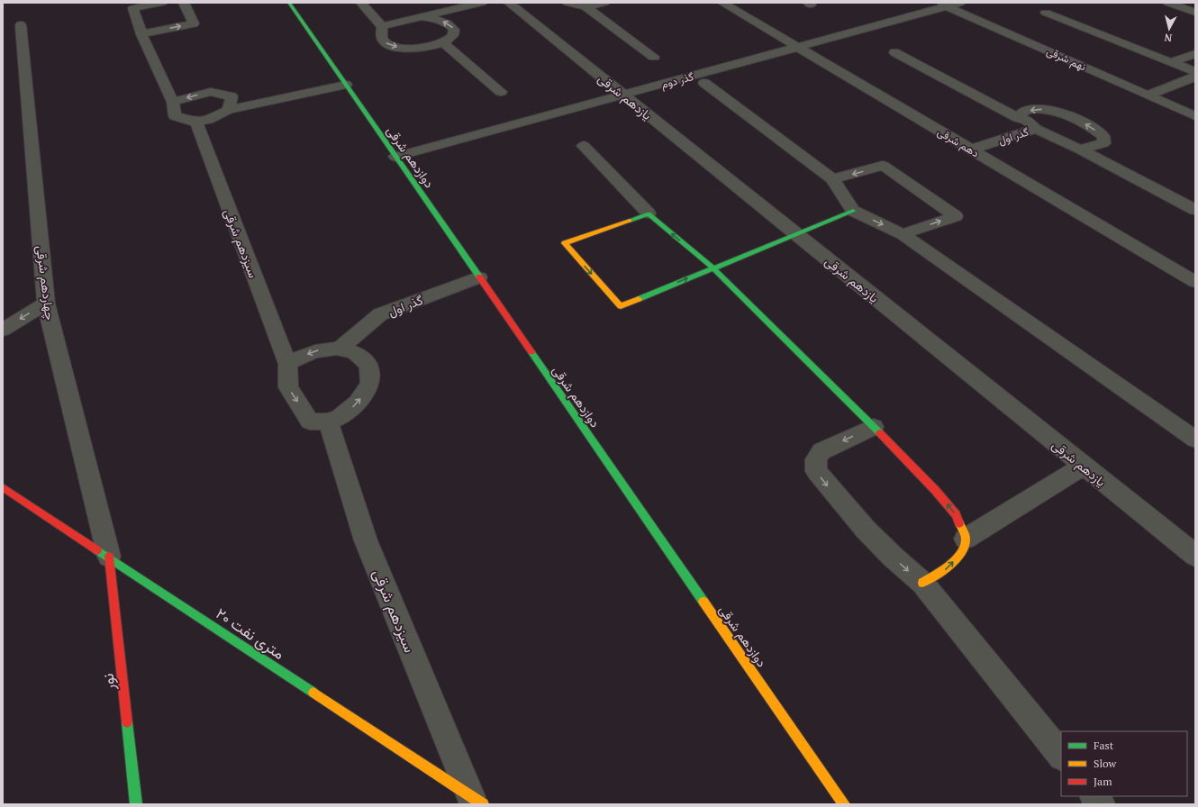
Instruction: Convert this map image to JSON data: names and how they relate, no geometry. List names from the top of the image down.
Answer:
{
  "streets": {
    "street": [
      "نهم شرقی",
      "گذر دوم",
      "یازدهم شرقی",
      "گذر اول",
      "دهم شرقی",
      "دوازدهم شرقی",
      "سیزدهم شرقی",
      "چهاردهم شرقی",
      "۲۰ متری نفت",
      "نور"
    ]
  },
  "crossings": [
    ["نهم شرقی", "گذر دوم"],
    ["گذر دوم", "یازدهم شرقی"],
    ["گذر دوم", "دهم شرقی"],
    ["گذر دوم", "دوازدهم شرقی"],
    ["گذر اول", "دهم شرقی"],
    ["گذر اول", "دوازدهم شرقی"],
    ["گذر اول", "سیزدهم شرقی"],
    ["سیزدهم شرقی", "۲۰ متری نفت"],
    ["چهاردهم شرقی", "۲۰ متری نفت"],
    ["چهاردهم شرقی", "نور"],
    ["۲۰ متری نفت", "نور"]
  ],
  "legend": ["Fast", "Slow", "Jam"],
  "north": "bottom"
}
